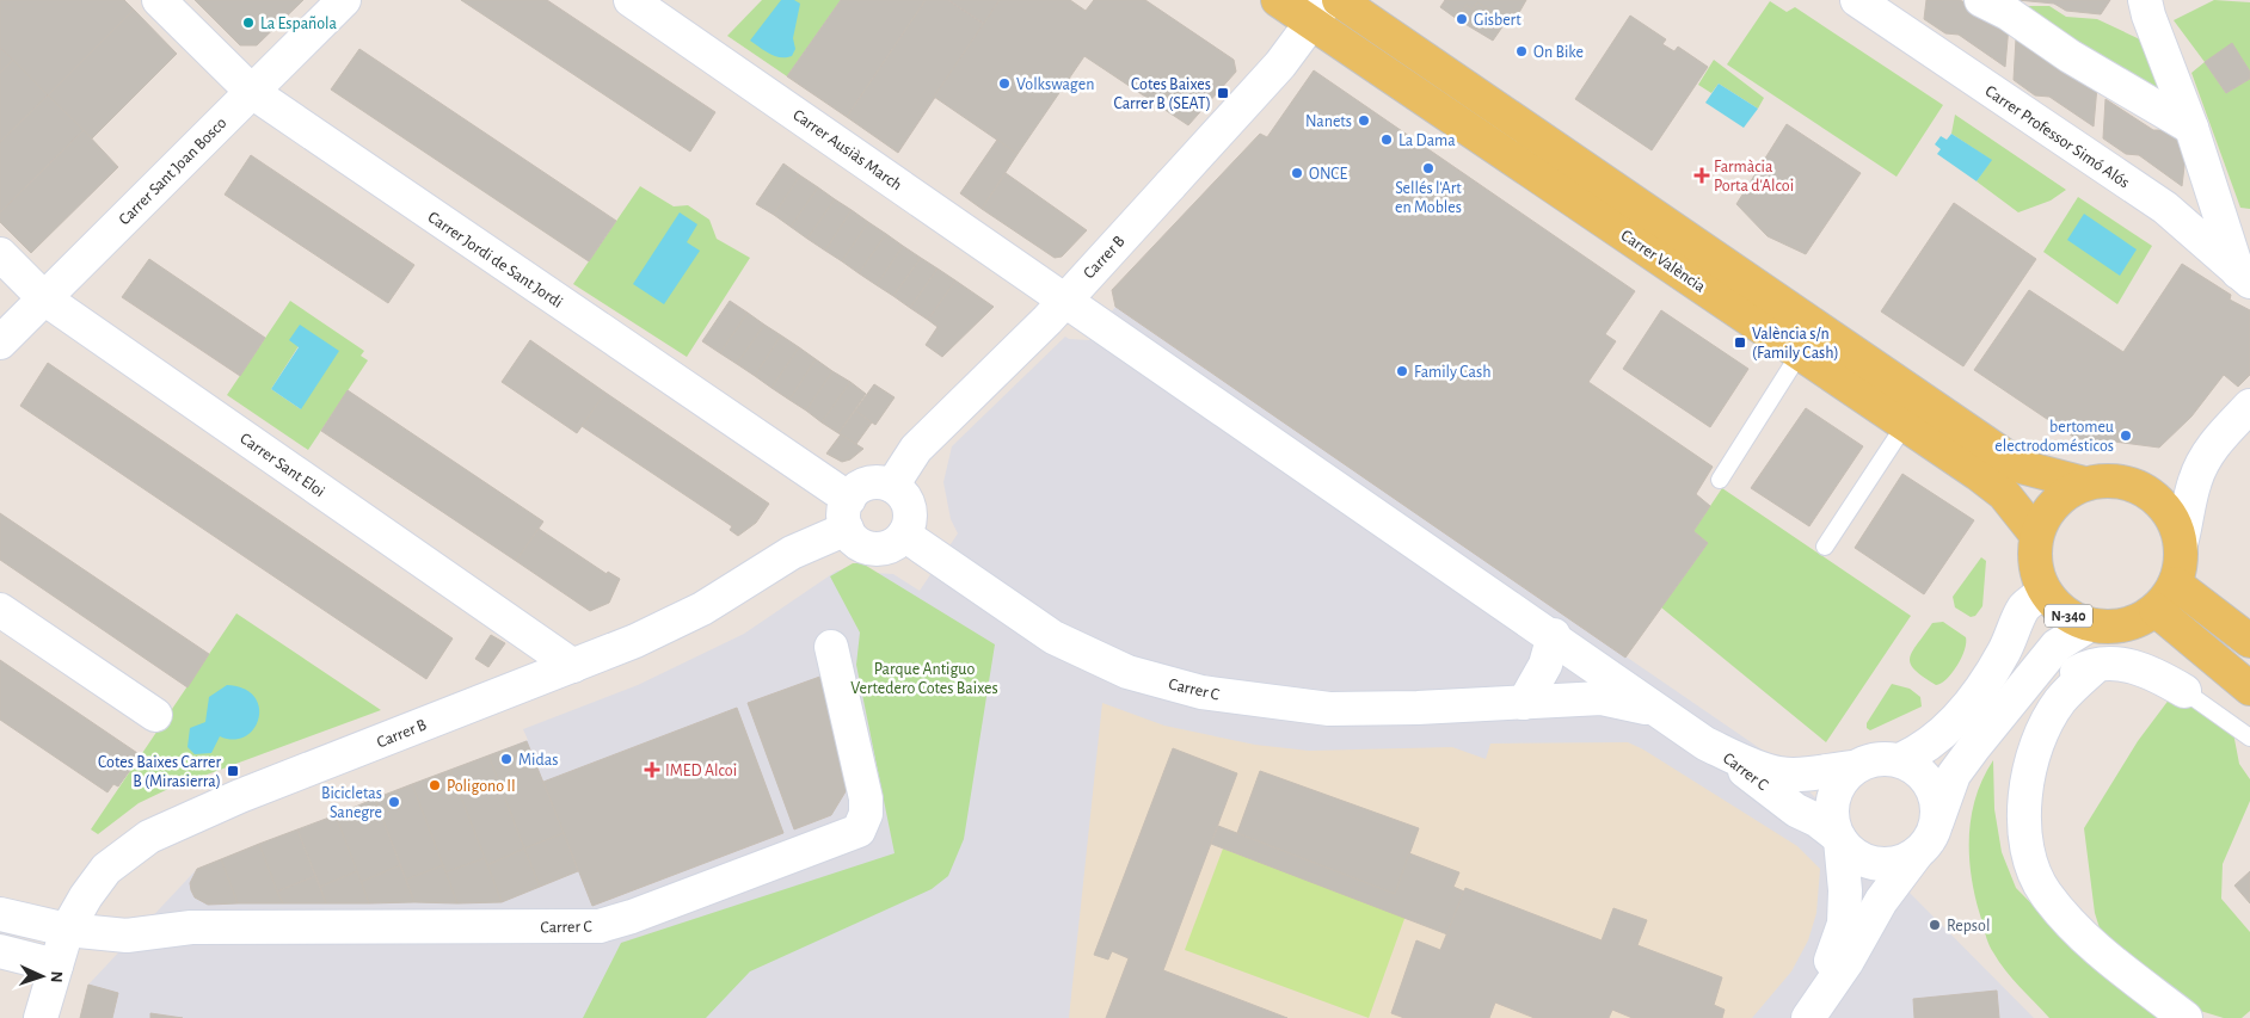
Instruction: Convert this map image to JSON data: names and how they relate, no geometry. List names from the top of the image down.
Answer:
{
  "streets": {
    "main road": ["Carrer València", "N-340"],
    "street": [
      "Carrer Professor Simó Alós",
      "Carrer Ausiàs March",
      "Carrer Sant Joan Bosco",
      "Carrer B",
      "Carrer Jordi de Sant Jordi",
      "Carrer Sant Eloi",
      "Carrer C"
    ]
  },
  "crossings": [
    ["Carrer Ausiàs March", "Carrer B"],
    ["Carrer Ausiàs March", "Carrer C"],
    ["Carrer Sant Joan Bosco", "Carrer Jordi de Sant Jordi"],
    ["Carrer Sant Joan Bosco", "Carrer Sant Eloi"],
    ["Carrer B", "Carrer Jordi de Sant Jordi"],
    ["Carrer B", "Carrer València"],
    ["Carrer B", "Carrer Sant Eloi"],
    ["Carrer B", "Carrer C"],
    ["Carrer Jordi de Sant Jordi", "Carrer C"],
    ["Carrer València", "N-340"]
  ],
  "parks": ["Parque Antiguo Vertedero Cotes Baixes"],
  "places": {
    "other": [
      "Gisbert",
      "La Española",
      "On Bike",
      "Volkswagen",
      "Nanets",
      "La Dama",
      "Sellés l'Art en Mobles",
      "ONCE",
      "Family Cash",
      "bertomeu electrodomésticos",
      "Midas",
      "Poligono II",
      "Bicicletas Sanegre",
      "Repsol"
    ],
    "transit": ["Cotes Baixes Carrer B (SEAT)", "València s/n (Family Cash)", "Cotes Baixes Carrer B (Mirasierra)"],
    "health": ["Farmàcia Porta d'Alcoi", "IMED Alcoi"]
  },
  "north": "right"
}
